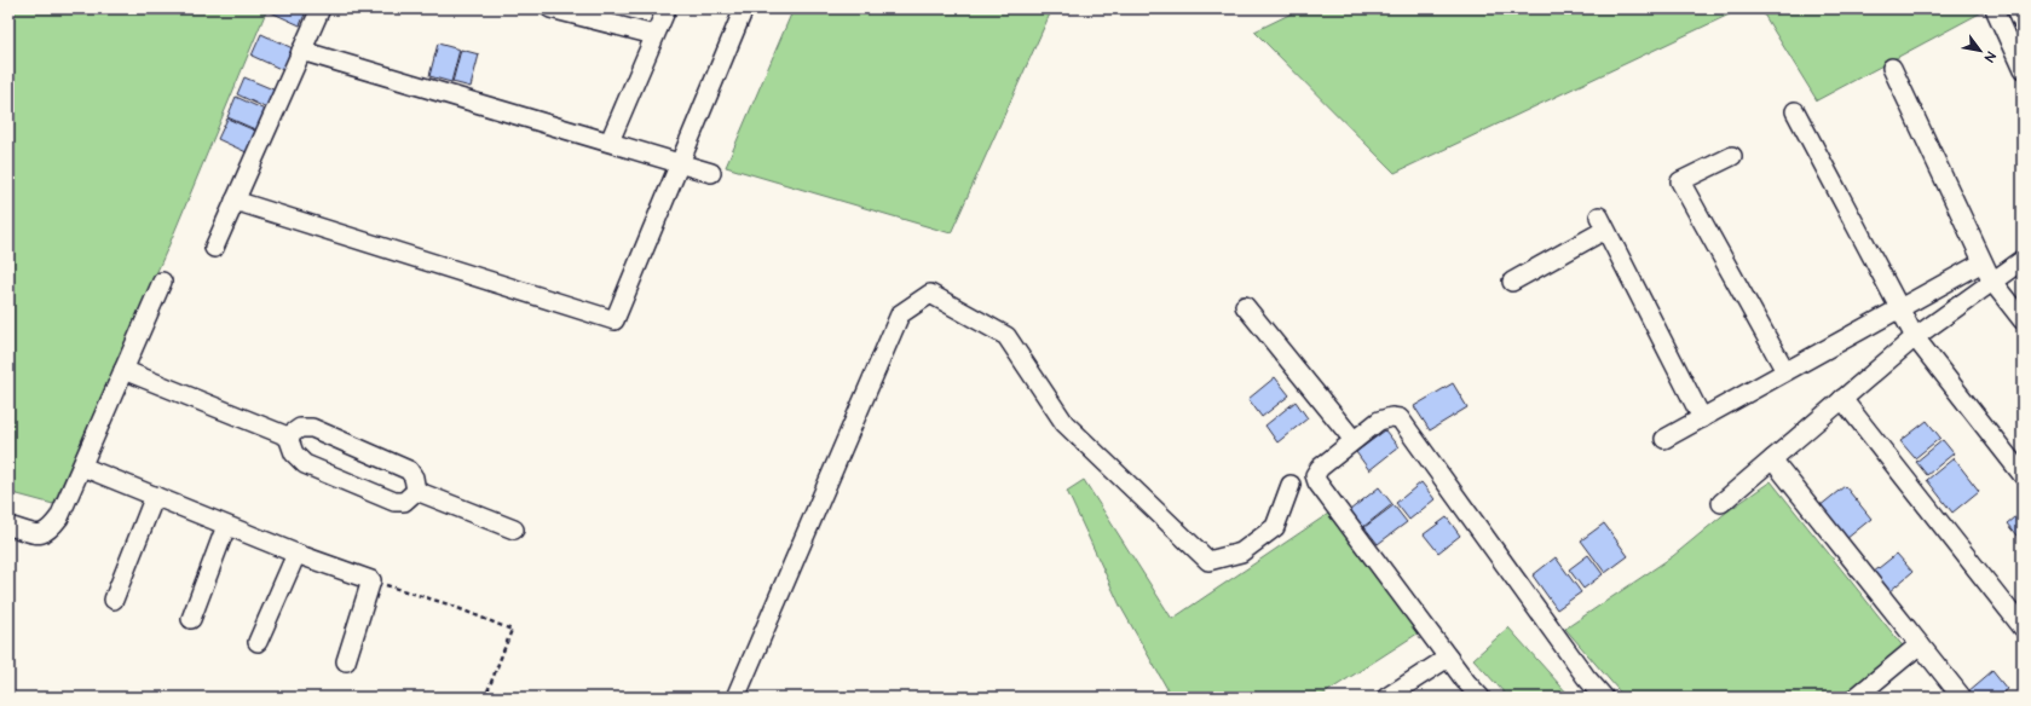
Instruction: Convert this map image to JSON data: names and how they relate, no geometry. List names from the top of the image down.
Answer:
{
  "north": "bottom right"
}
